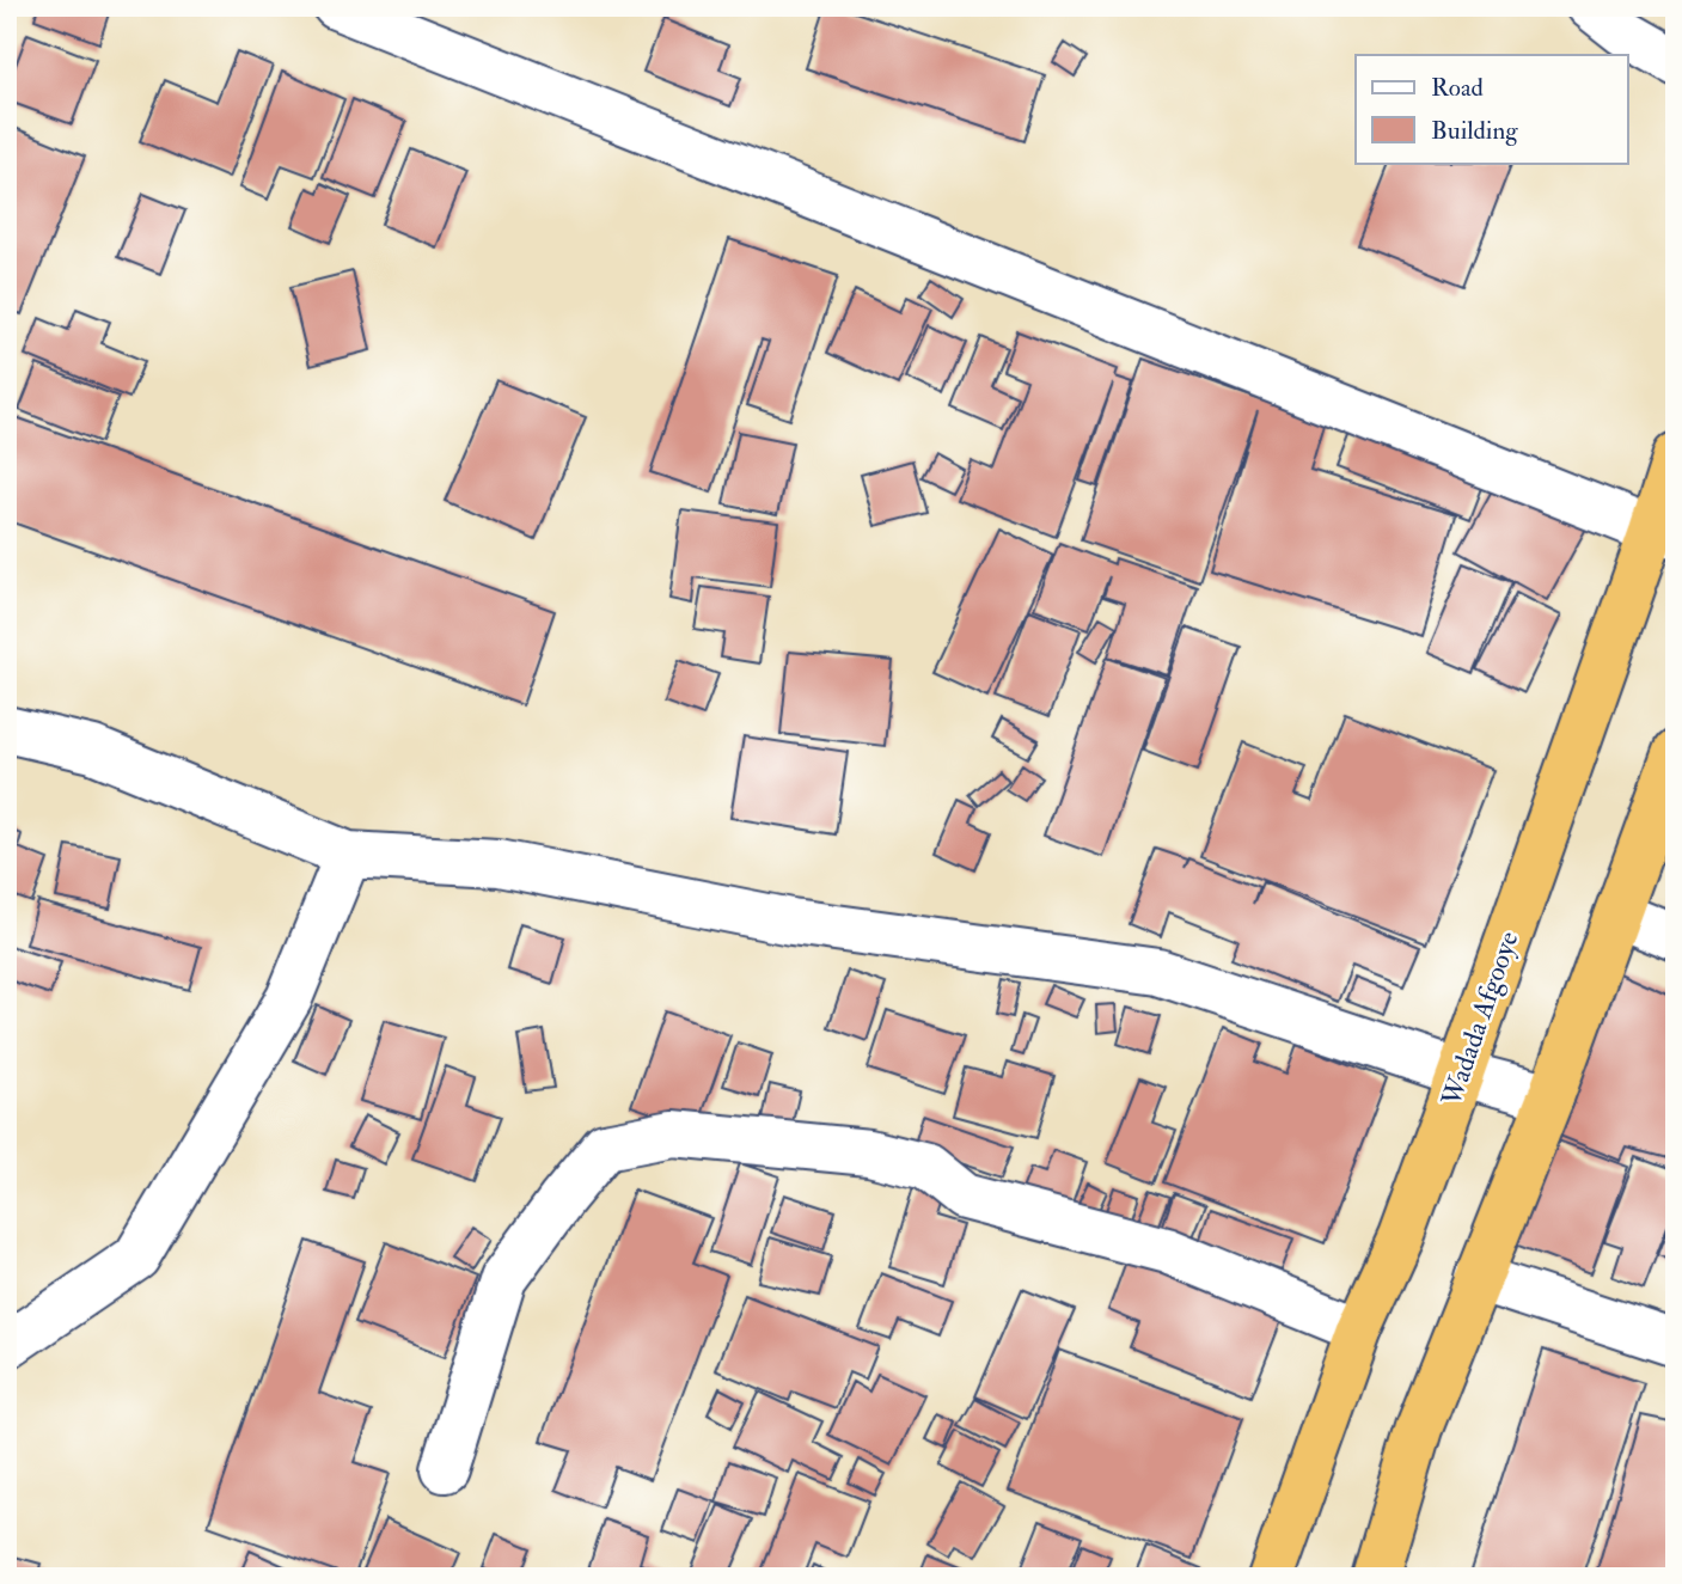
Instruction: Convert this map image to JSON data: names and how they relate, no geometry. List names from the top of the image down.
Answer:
{
  "streets": {
    "highway": ["Wadada Afgooye"]
  },
  "legend": ["Road", "Building"]
}
